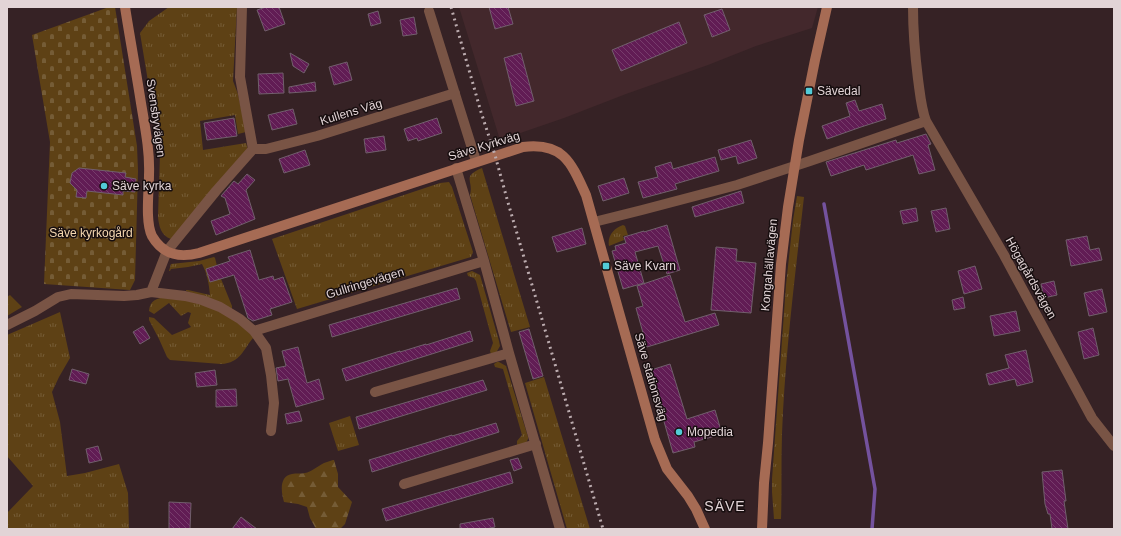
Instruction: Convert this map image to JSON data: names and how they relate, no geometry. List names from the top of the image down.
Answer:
{
  "streets": {
    "street": [
      "Kullens Väg",
      "Svensbyvägen",
      "Säve Kyrkväg",
      "Kongahällavägen",
      "Högagårdsvägen",
      "Gullringevägen",
      "Säve stationsväg"
    ]
  },
  "crossings": [
    ["Svensbyvägen", "Säve Kyrkväg"],
    ["Säve Kyrkväg", "Säve stationsväg"]
  ],
  "districts": ["SÄVE"],
  "parks": ["Säve kyrkogård"],
  "places": {
    "transit": ["Sävedal", "Säve Kvarn"],
    "other": ["Säve kyrka", "Mopedia"]
  }
}
